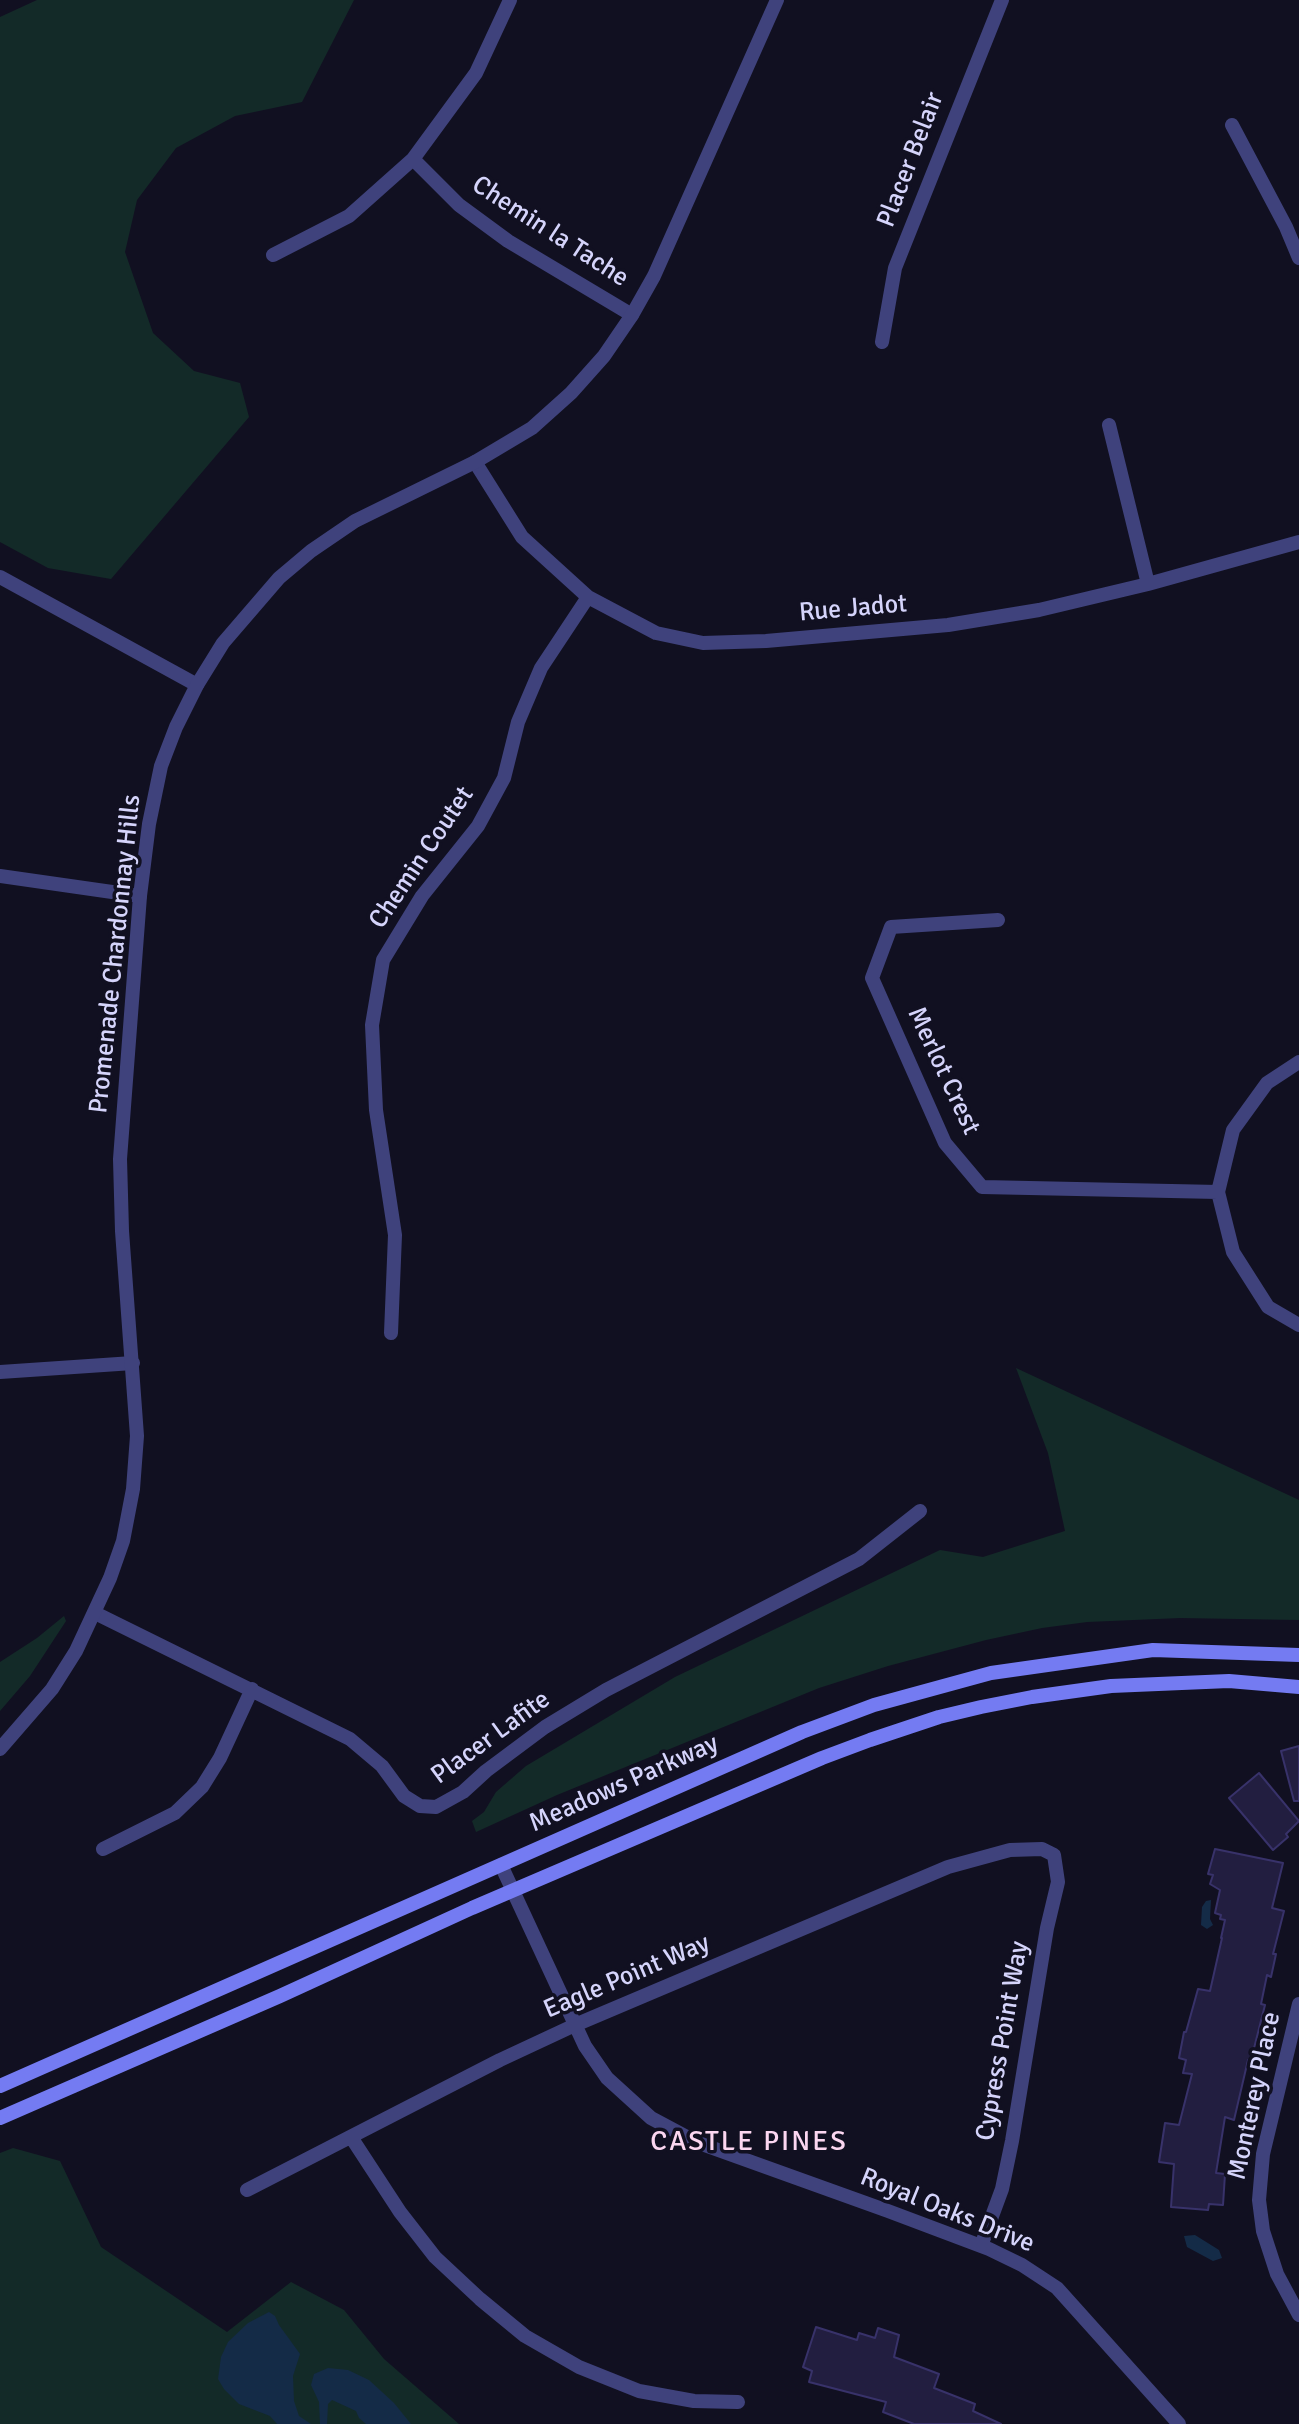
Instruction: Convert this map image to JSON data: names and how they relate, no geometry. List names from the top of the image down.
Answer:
{
  "streets": {
    "main road": ["Meadows Parkway"],
    "street": [
      "Placer Belair",
      "Chemin la Tache",
      "Rue Jadot",
      "Chemin Coutet",
      "Promenade Chardonnay Hills",
      "Merlot Crest",
      "Placer Lafite",
      "Eagle Point Way",
      "Cypress Point Way",
      "Monterey Place",
      "Royal Oaks Drive"
    ]
  },
  "crossings": [
    ["Chemin la Tache", "Promenade Chardonnay Hills"],
    ["Rue Jadot", "Chemin Coutet"],
    ["Rue Jadot", "Promenade Chardonnay Hills"],
    ["Promenade Chardonnay Hills", "Placer Lafite"],
    ["Meadows Parkway", "Royal Oaks Drive"],
    ["Eagle Point Way", "Cypress Point Way"],
    ["Eagle Point Way", "Royal Oaks Drive"],
    ["Cypress Point Way", "Royal Oaks Drive"]
  ],
  "districts": ["CASTLE PINES"]
}
